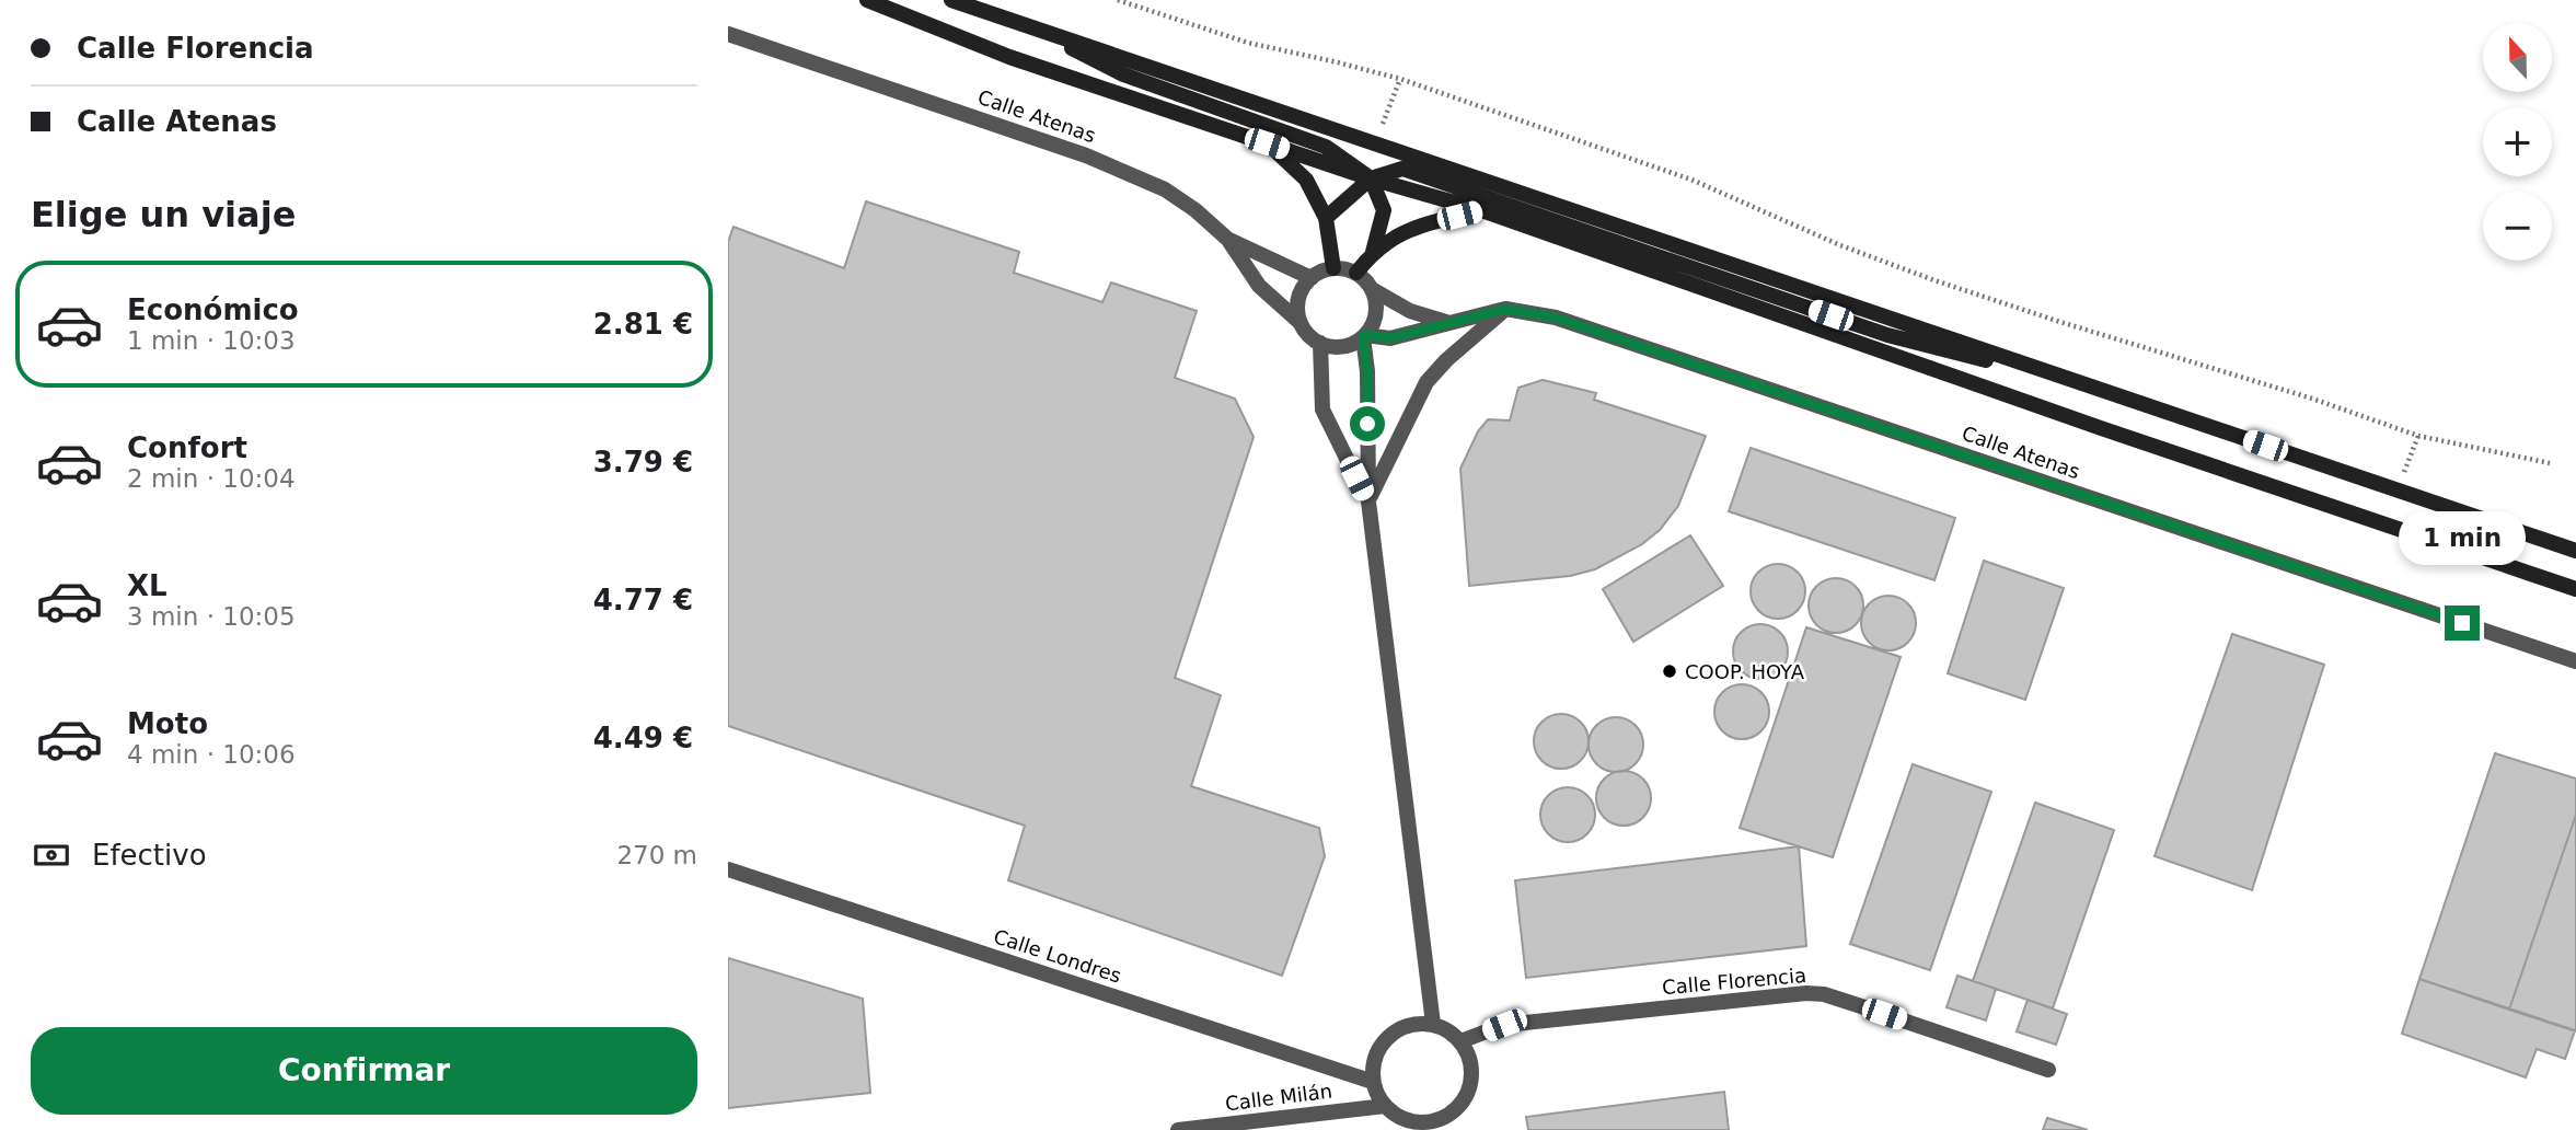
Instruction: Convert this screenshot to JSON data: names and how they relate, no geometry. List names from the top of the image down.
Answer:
{
  "streets": {
    "street": [
      "Calle Atenas",
      "Calle Londres",
      "Calle Florencia",
      "Calle Milán"
    ]
  },
  "crossings": [
    ["Calle Londres", "Calle Florencia"],
    ["Calle Londres", "Calle Milán"],
    ["Calle Florencia", "Calle Milán"]
  ],
  "places": ["COOP. HOYA"],
  "north": "top",
  "page": {
    "banner": ["Calle Florencia", "Calle Atenas"],
    "map_buttons": ["+", "−"],
    "heading": "Elige un viaje",
    "list": [
      {
        "name": "Económico",
        "note": "1 min · 10:03",
        "value": "2.81 €"
      },
      {
        "name": "Confort",
        "note": "2 min · 10:04",
        "value": "3.79 €"
      },
      {
        "name": "XL",
        "note": "3 min · 10:05",
        "value": "4.77 €"
      },
      {
        "name": "Moto",
        "note": "4 min · 10:06",
        "value": "4.49 €"
      }
    ],
    "bubble": "1 min",
    "pay": ["Efectivo", "270 m"],
    "buttons": "Confirmar"
  }
}
